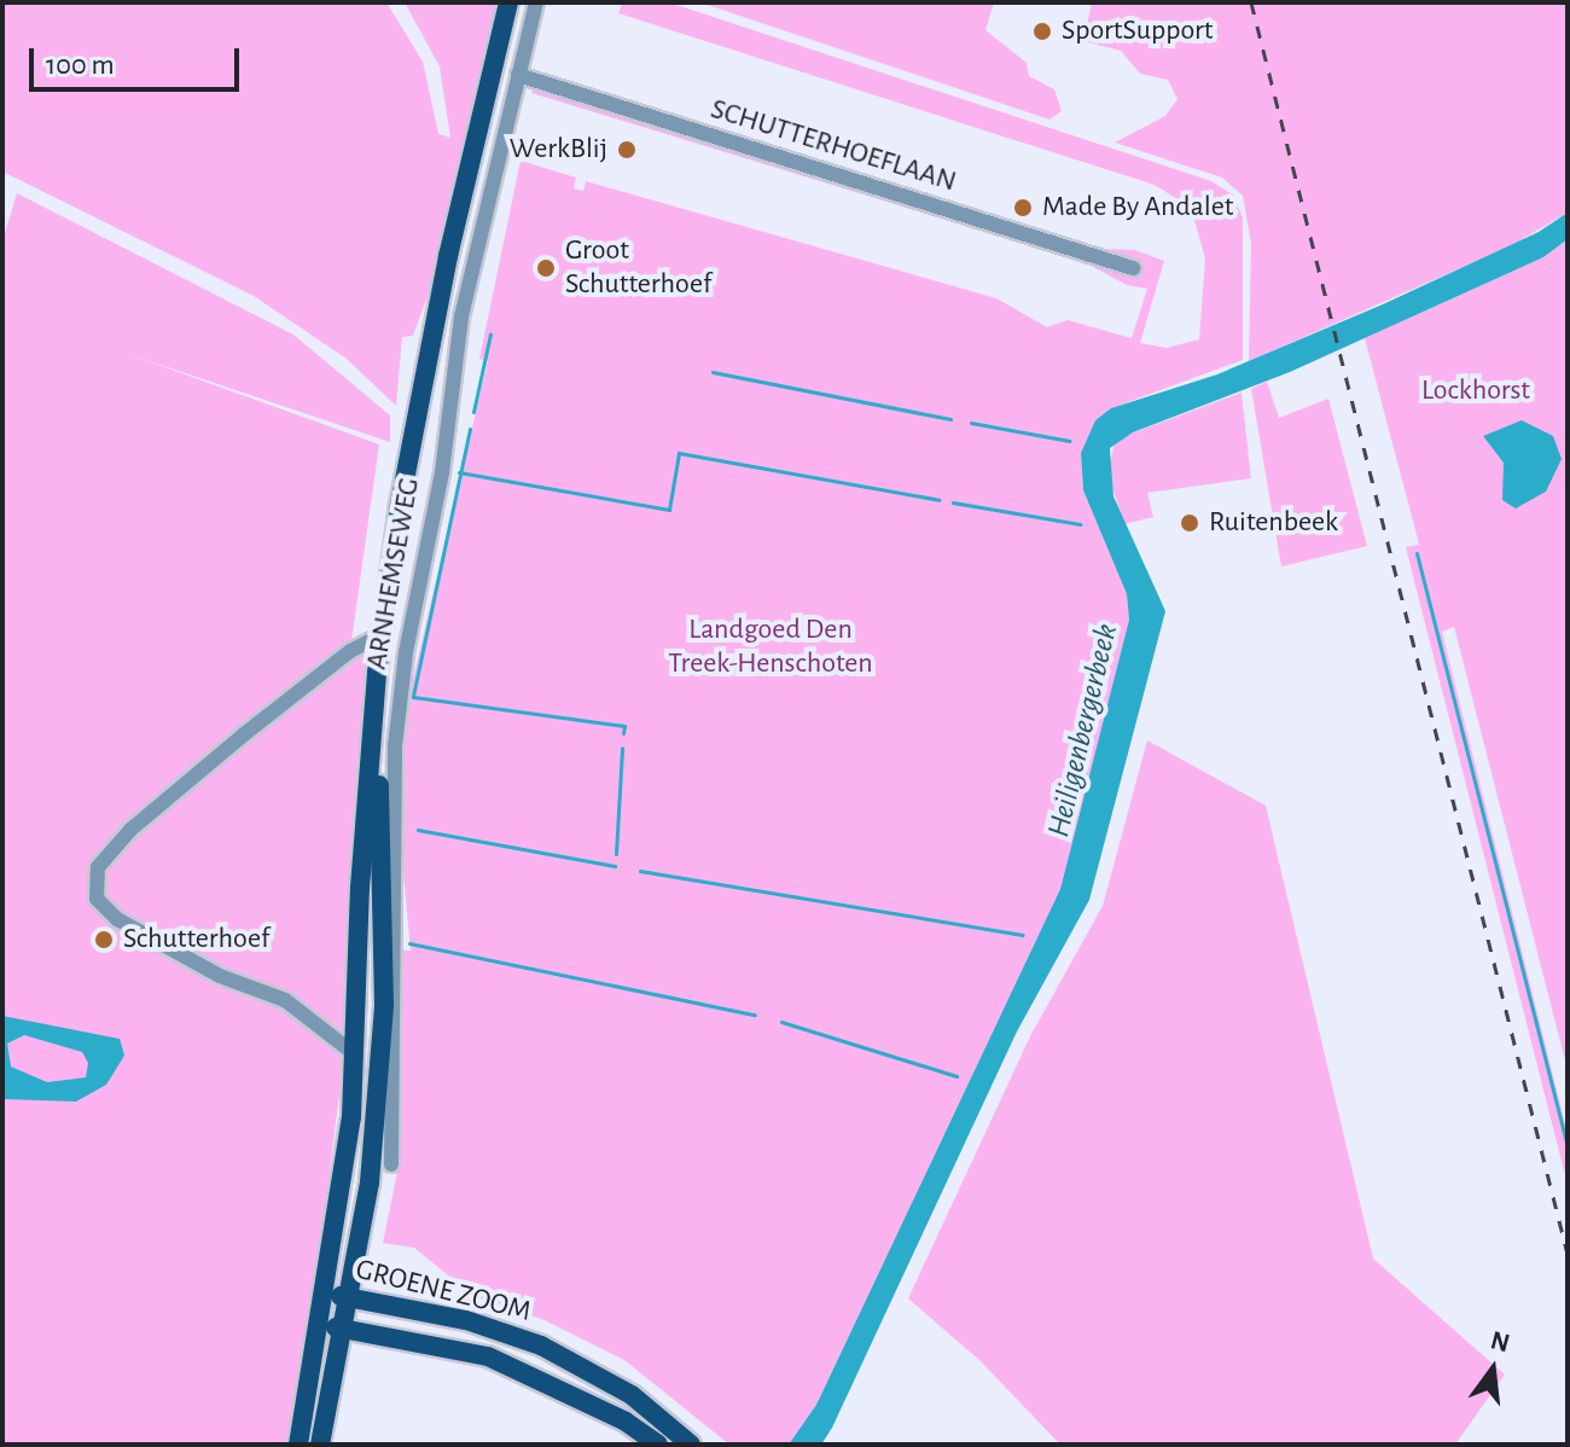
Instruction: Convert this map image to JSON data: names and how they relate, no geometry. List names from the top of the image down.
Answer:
{
  "streets": {
    "main road": ["ARNHEMSEWEG", "GROENE ZOOM"],
    "street": ["SCHUTTERHOEFLAAN"]
  },
  "crossings": [
    ["SCHUTTERHOEFLAAN", "ARNHEMSEWEG"],
    ["ARNHEMSEWEG", "GROENE ZOOM"]
  ],
  "water": ["Heiligenbergerbeek"],
  "parks": ["Lockhorst", "Landgoed Den Treek-Henschoten"],
  "places": [
    "SportSupport",
    "WerkBlij",
    "Made By Andalet",
    "Groot Schutterhoef",
    "Ruitenbeek",
    "Schutterhoef"
  ],
  "scale_bar": "100 m",
  "north": "top"
}
